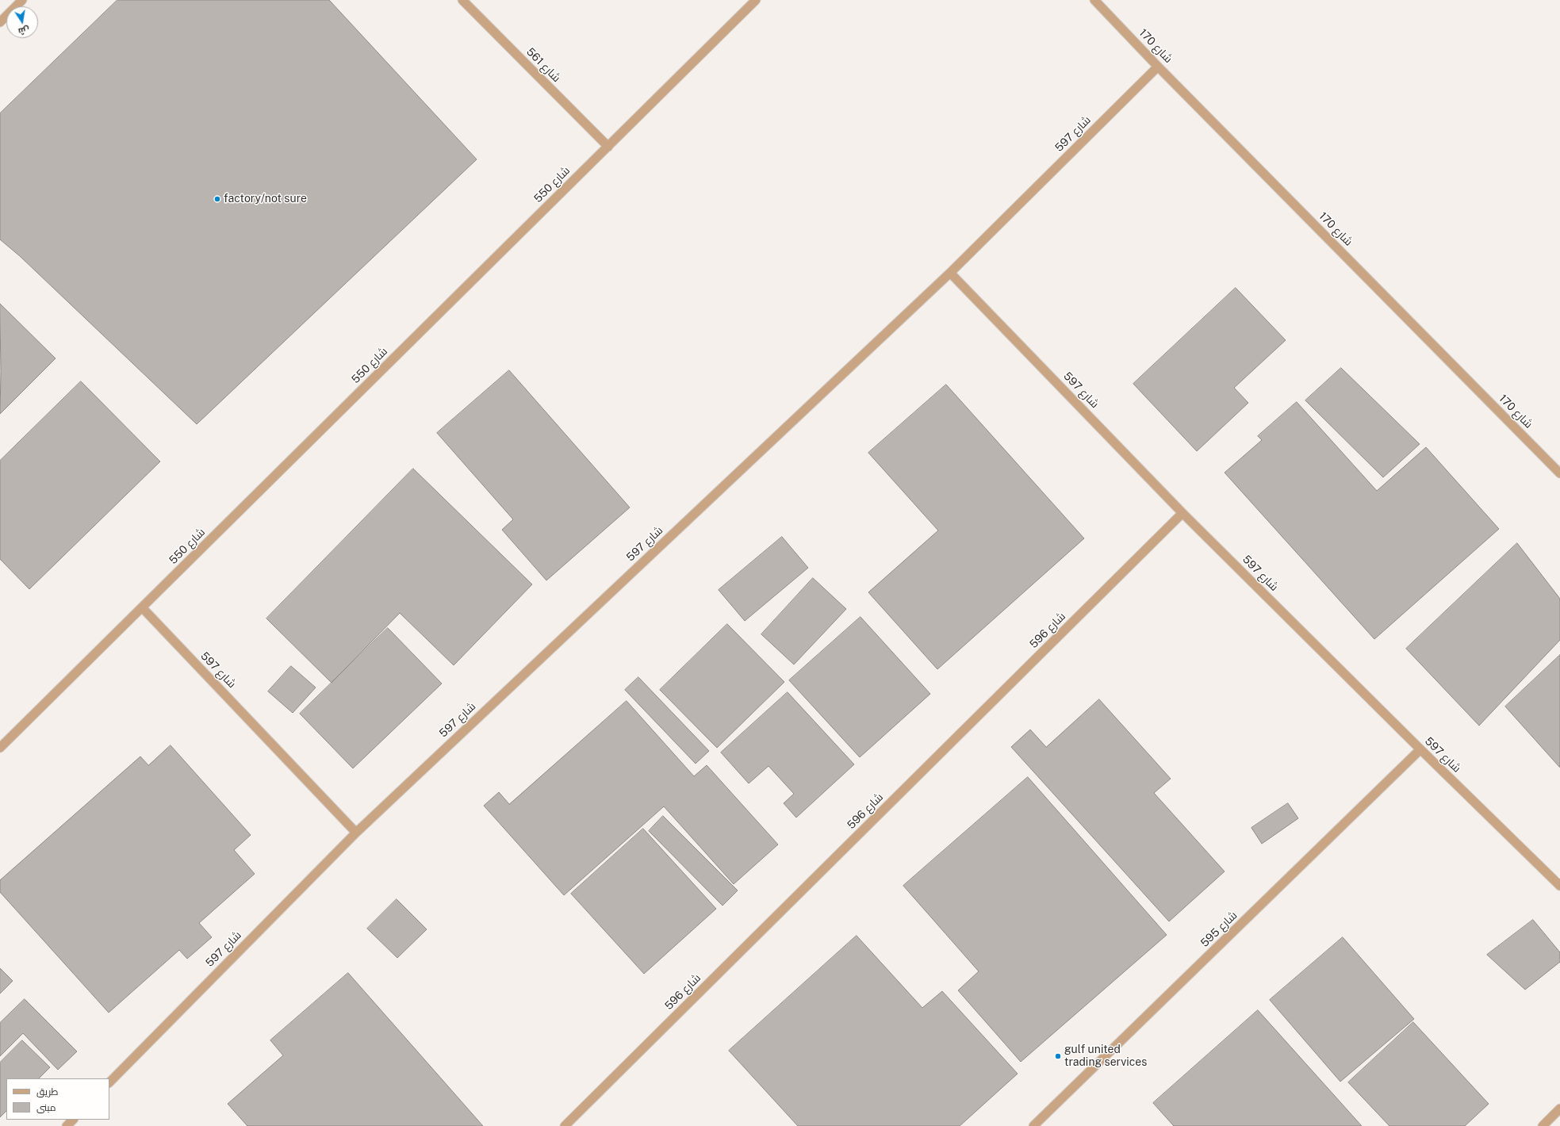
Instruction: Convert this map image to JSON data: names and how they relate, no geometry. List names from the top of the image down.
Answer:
{
  "streets": {
    "street": [
      "شارع 170",
      "شارع 561",
      "شارع 597",
      "شارع 550",
      "شارع 596",
      "شارع 595"
    ]
  },
  "crossings": [
    ["شارع 170", "شارع 597"],
    ["شارع 561", "شارع 550"],
    ["شارع 597", "شارع 550"],
    ["شارع 597", "شارع 596"],
    ["شارع 597", "شارع 595"]
  ],
  "places": ["factory/not sure", "gulf united trading services"],
  "legend": ["طريق", "مبنى"],
  "north": "bottom"
}
